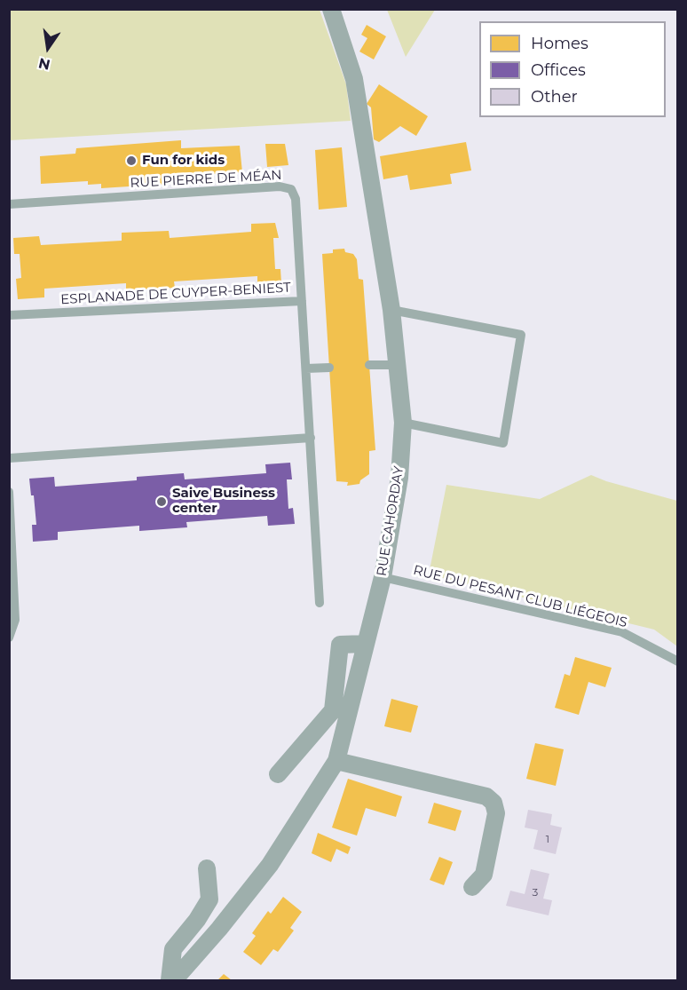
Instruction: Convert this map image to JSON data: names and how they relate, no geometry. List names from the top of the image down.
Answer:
{
  "streets": {
    "street": ["RUE CAHORDAY"],
    "lane": ["RUE PIERRE DE MÉAN", "ESPLANADE DE CUYPER-BENIEST", "RUE DU PESANT CLUB LIÉGEOIS"]
  },
  "crossings": [
    ["RUE PIERRE DE MÉAN", "ESPLANADE DE CUYPER-BENIEST"],
    ["RUE CAHORDAY", "RUE DU PESANT CLUB LIÉGEOIS"]
  ],
  "places": ["Fun for kids", "Saive Business center"],
  "house_numbers": ["1", "3"],
  "legend": ["Homes", "Offices", "Other"],
  "north": "bottom"
}
